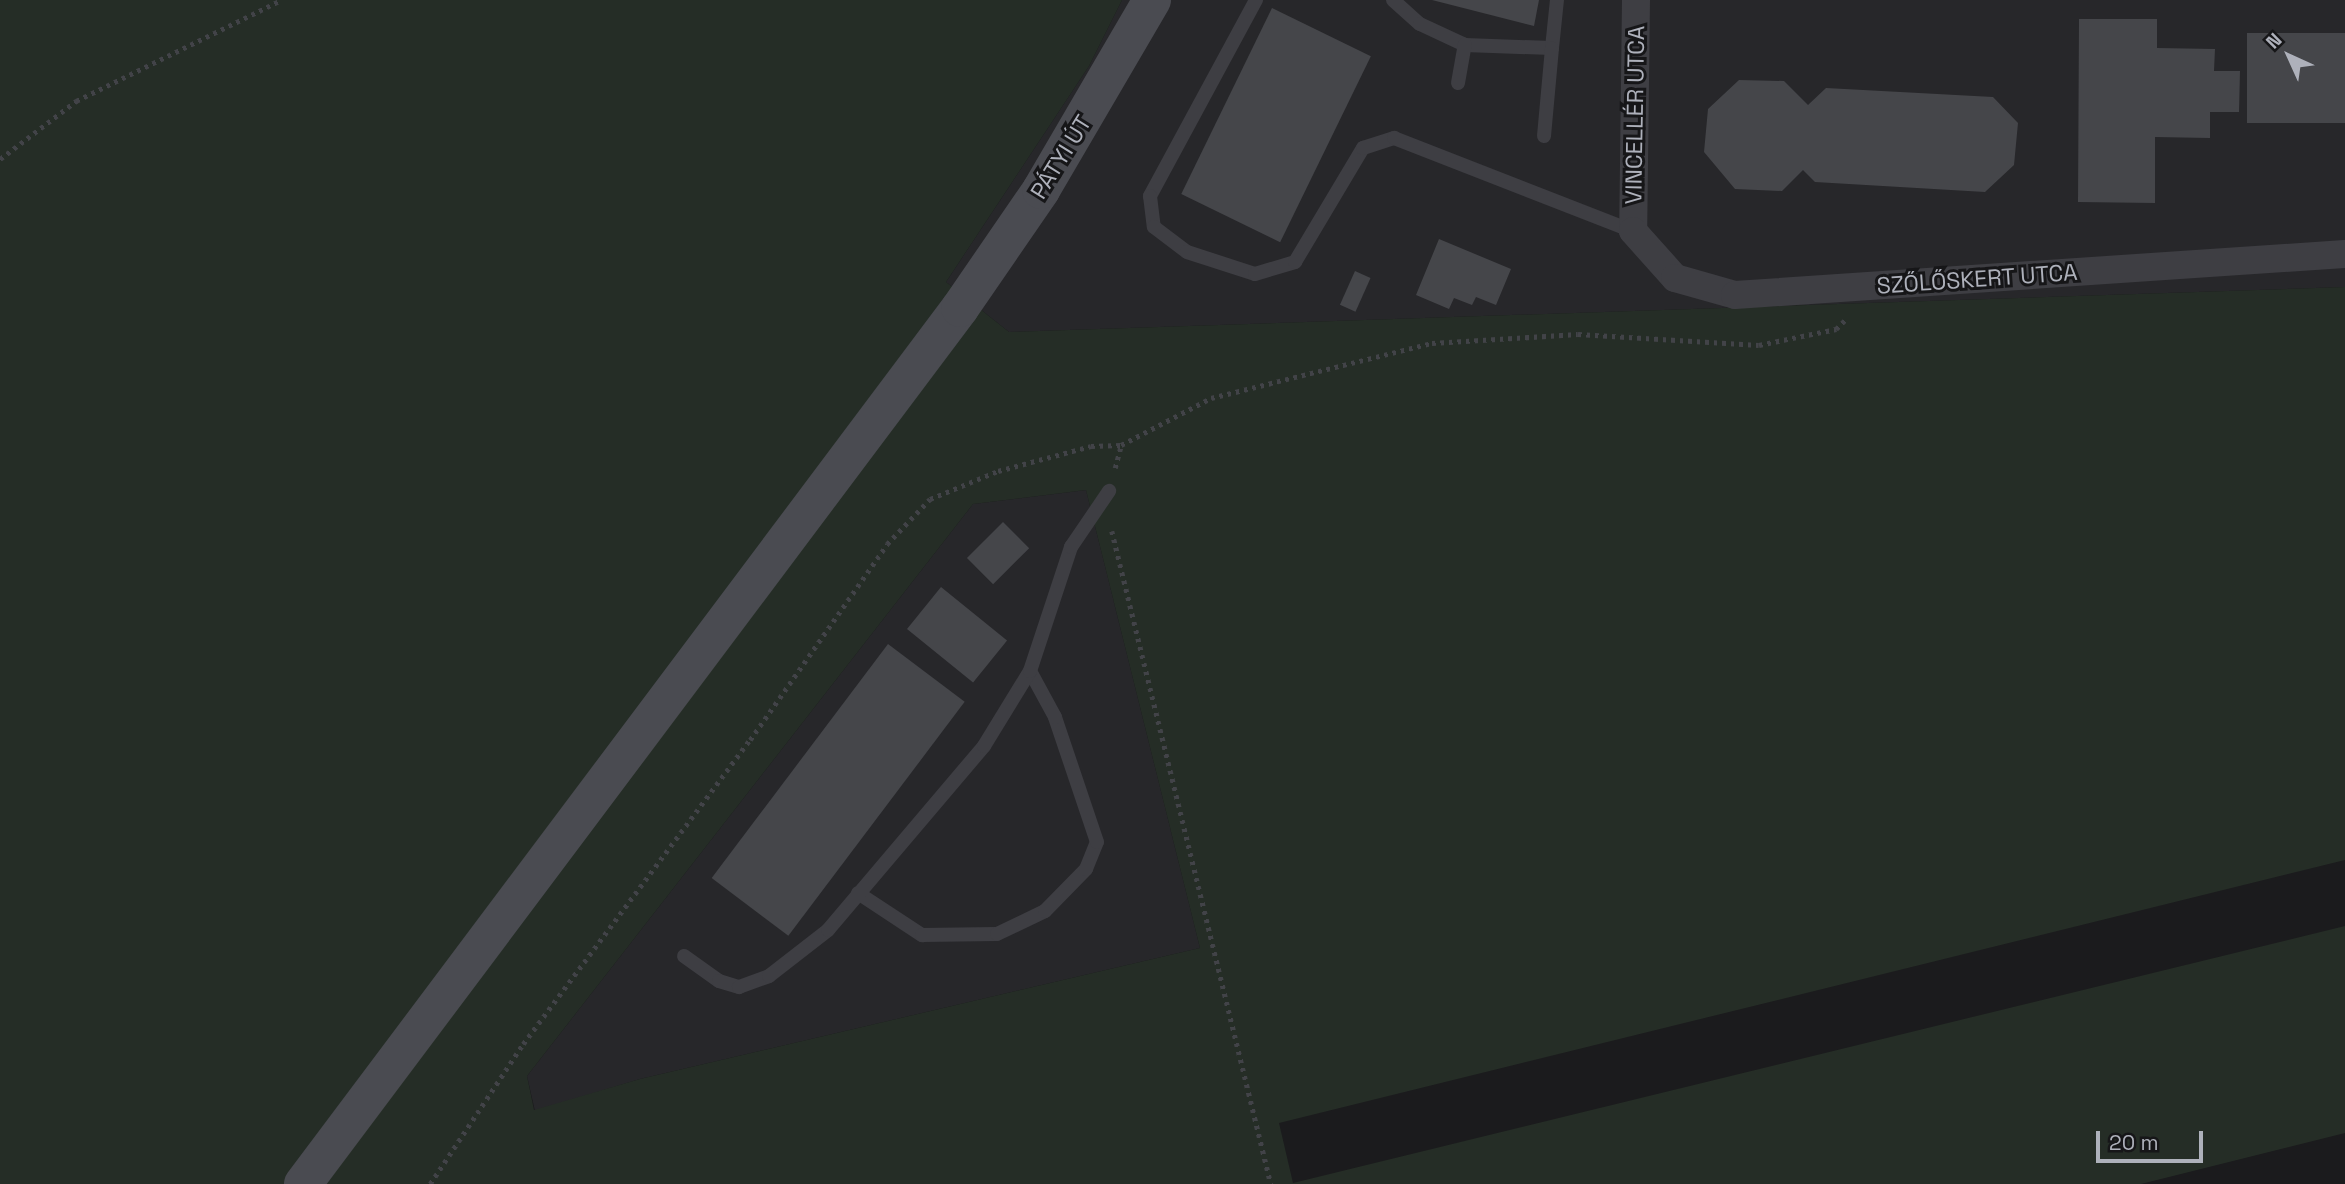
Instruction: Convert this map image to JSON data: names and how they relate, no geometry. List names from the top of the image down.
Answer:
{
  "streets": {
    "main road": ["PÁTYI ÚT"],
    "street": ["VINCELLÉR UTCA", "SZŐLŐSKERT UTCA"]
  },
  "crossings": [
    ["VINCELLÉR UTCA", "SZŐLŐSKERT UTCA"]
  ],
  "scale_bar": "20 m",
  "north": "top left"
}
